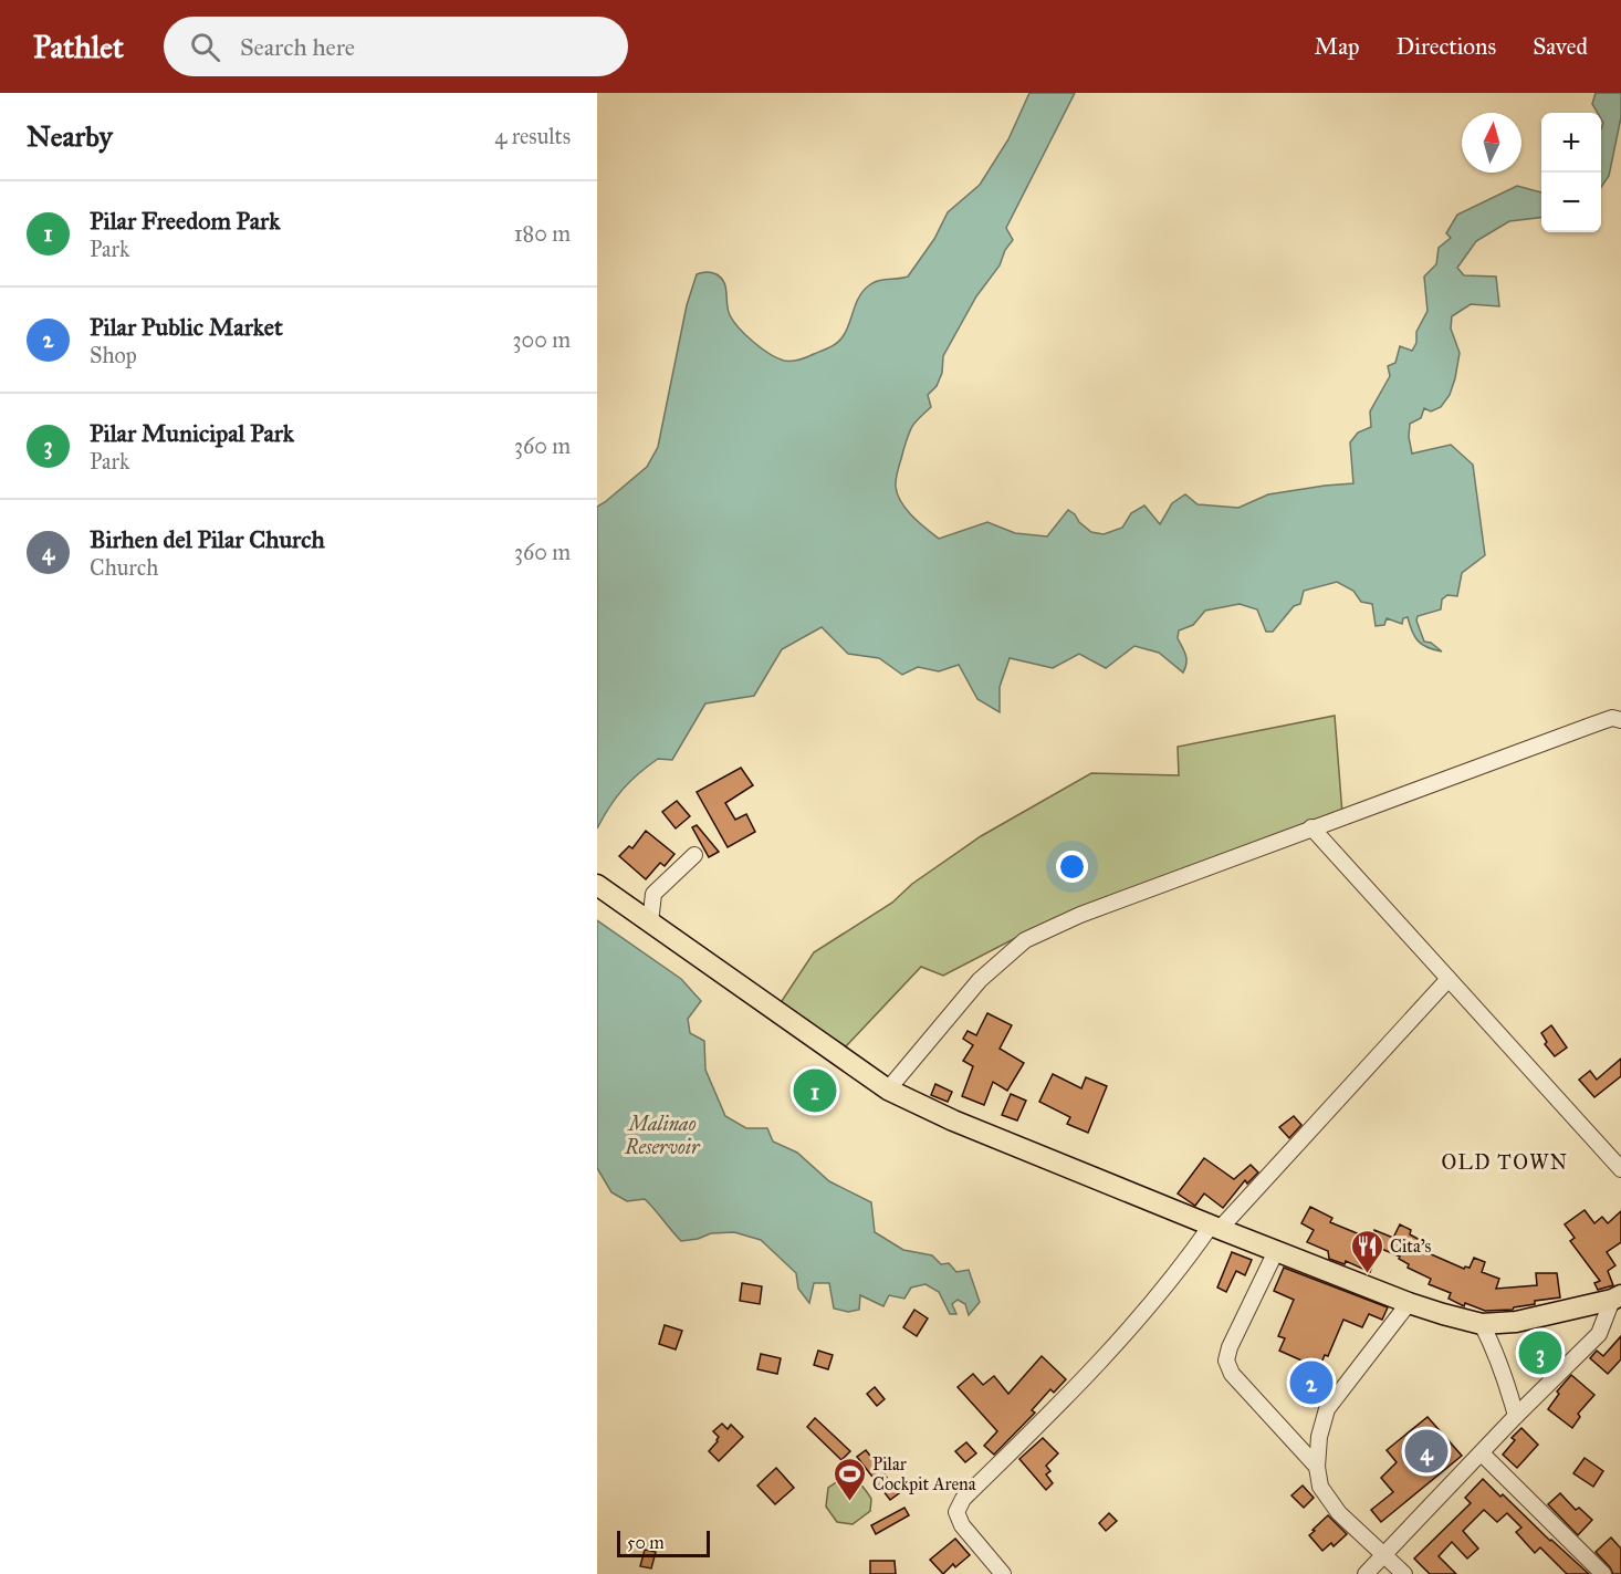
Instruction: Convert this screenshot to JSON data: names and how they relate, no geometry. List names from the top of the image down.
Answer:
{
  "districts": ["OLD TOWN"],
  "water": ["Malinao Reservoir"],
  "places": {
    "restaurant": ["Cita's"],
    "sports": ["Pilar Cockpit Arena"]
  },
  "scale_bar": "50 m",
  "north": "top",
  "page": {
    "header": "Pathlet",
    "search": "Search here",
    "nav": ["Map", "Directions", "Saved"],
    "heading": ["Nearby", "4 results"],
    "map_buttons": ["+", "−"],
    "list": [
      {
        "mark": "1",
        "name": "Pilar Freedom Park",
        "note": "Park",
        "value": "180 m"
      },
      {
        "mark": "2",
        "name": "Pilar Public Market",
        "note": "Shop",
        "value": "300 m"
      },
      {
        "mark": "3",
        "name": "Pilar Municipal Park",
        "note": "Park",
        "value": "360 m"
      },
      {
        "mark": "4",
        "name": "Birhen del Pilar Church",
        "note": "Church",
        "value": "360 m"
      }
    ],
    "pins": [
      "1",
      "3",
      "2",
      "4"
    ],
    "scale": "50 m"
  }
}
